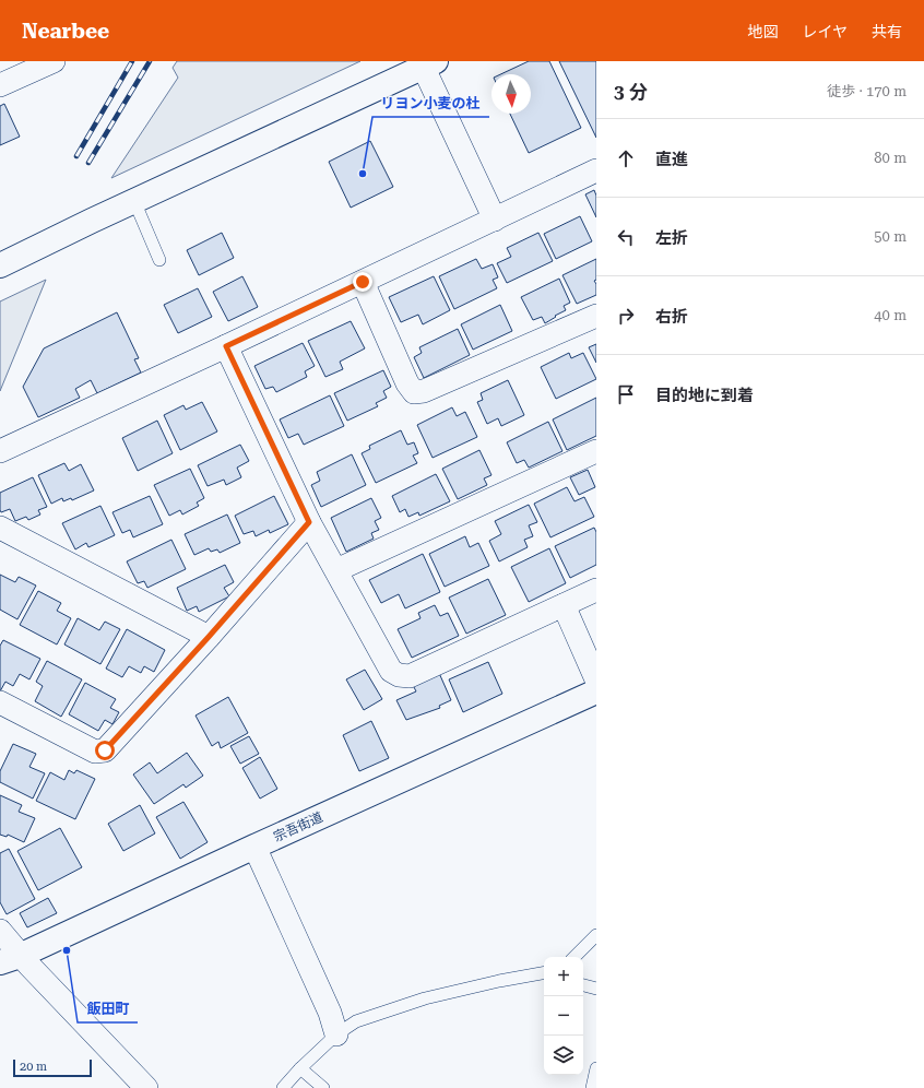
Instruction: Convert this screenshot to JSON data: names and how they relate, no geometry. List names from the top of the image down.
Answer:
{
  "streets": {
    "main road": ["宗吾街道"]
  },
  "places": ["リヨン小麦の杜", "飯田町"],
  "scale_bar": "20 m",
  "north": "bottom",
  "page": {
    "header": "Nearbee",
    "nav": ["地図", "レイヤ", "共有"],
    "heading": ["3 分", "徒歩 · 170 m"],
    "list": [
      ["直進", "80 m"],
      ["左折", "50 m"],
      ["右折", "40 m"],
      "目的地に到着"
    ],
    "map_buttons": ["+", "−"],
    "scale": "20 m"
  }
}
